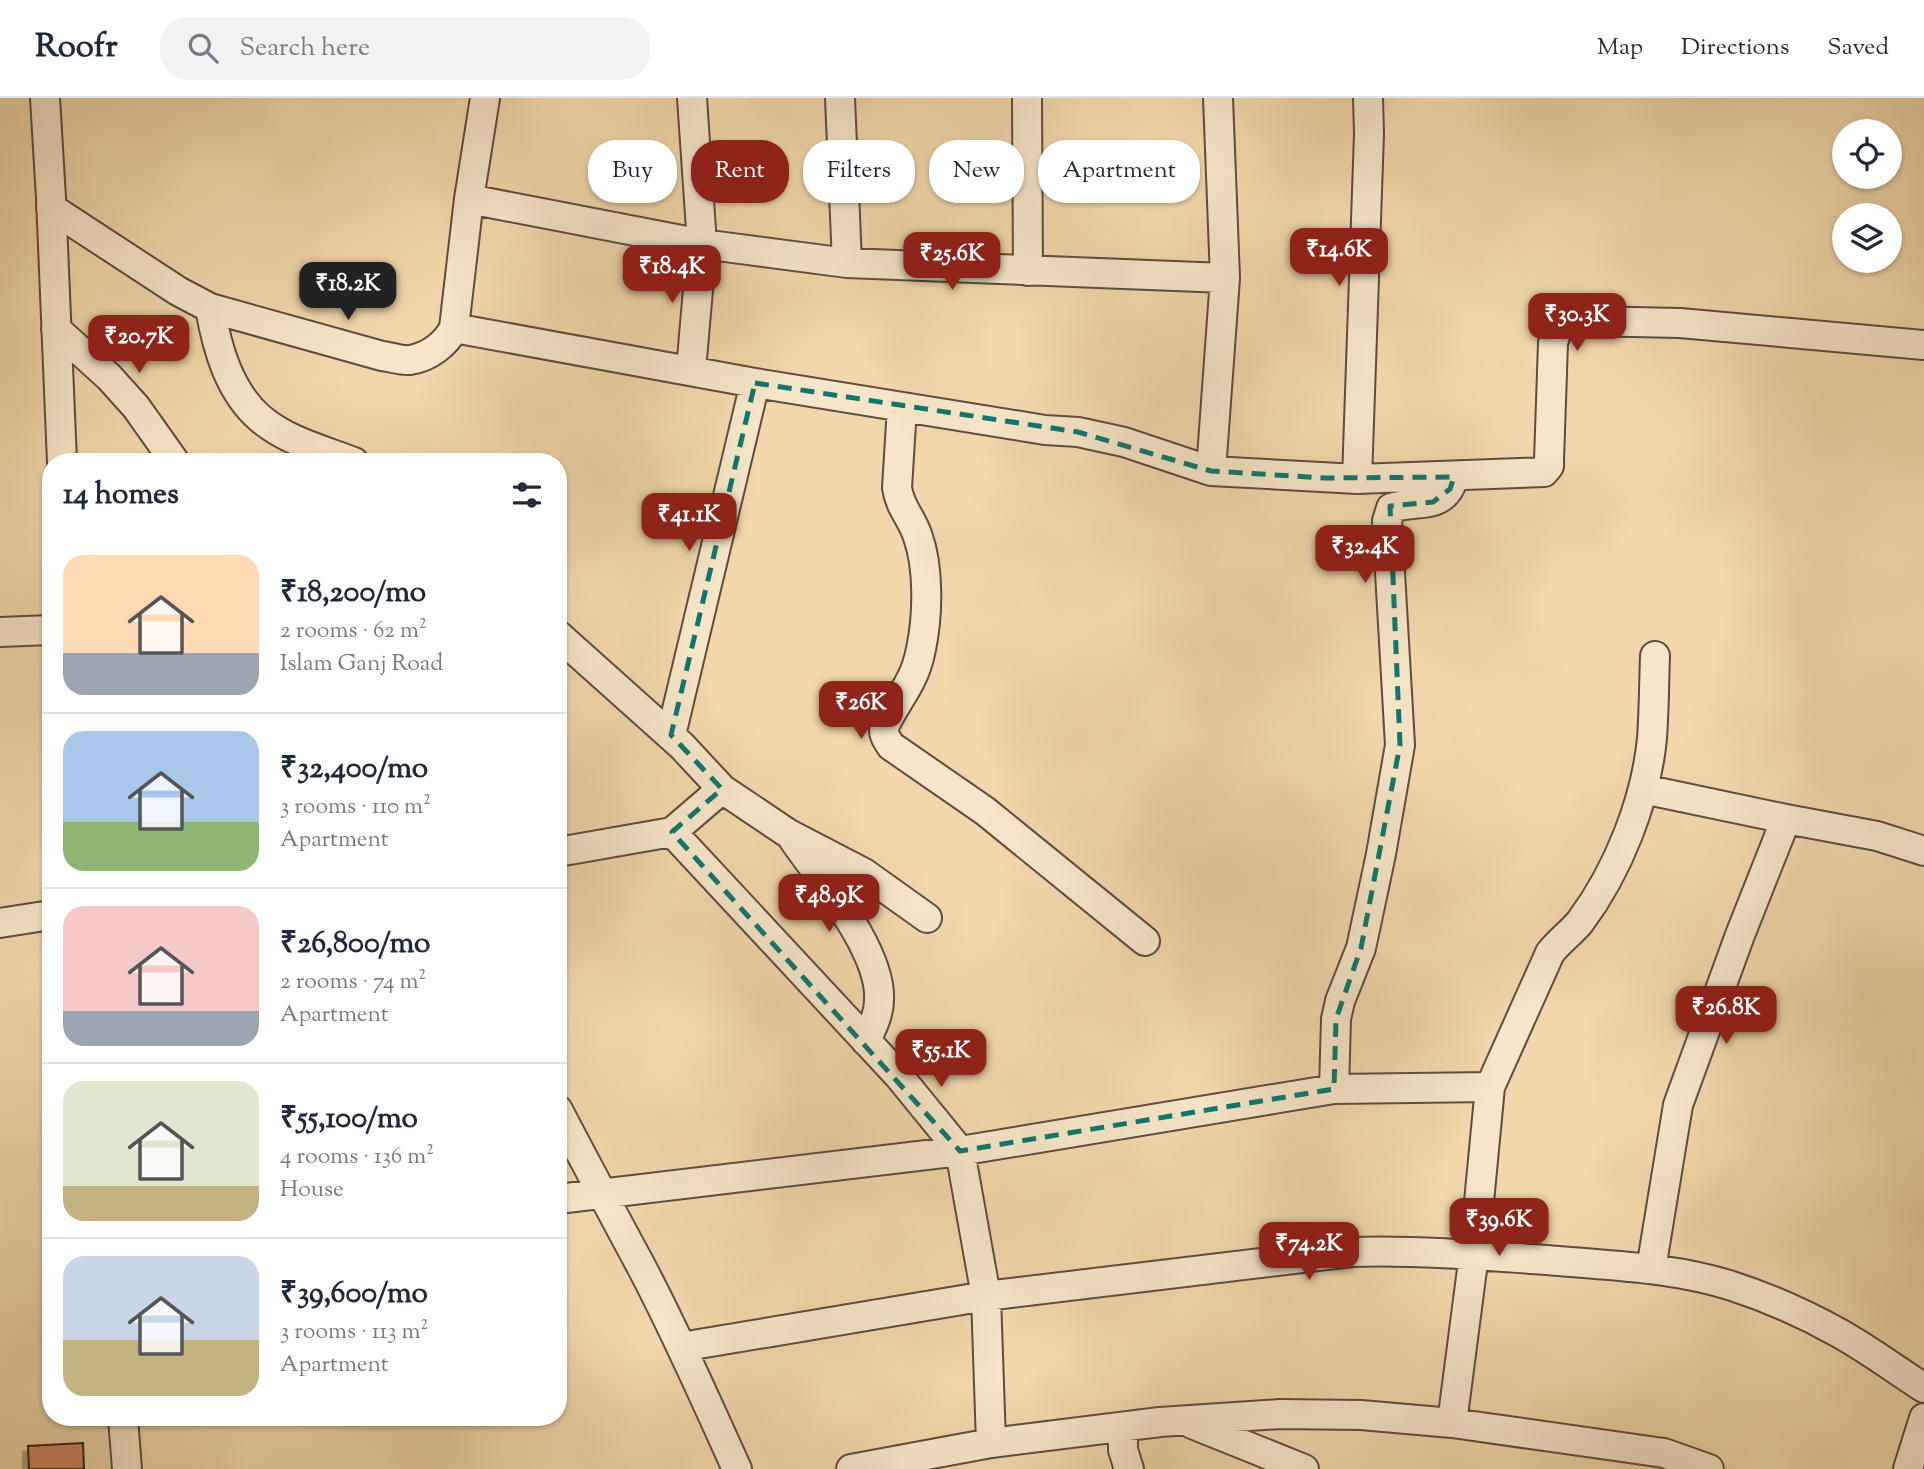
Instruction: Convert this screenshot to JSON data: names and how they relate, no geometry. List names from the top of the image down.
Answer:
{
  "page": {
    "header": "Roofr",
    "search": "Search here",
    "nav": ["Map", "Directions", "Saved"],
    "chip": [
      "Buy",
      "Rent",
      "Filters",
      "New",
      "Apartment"
    ],
    "price": [
      "₹14.6K",
      "₹25.6K",
      "₹18.4K",
      "₹18.2K",
      "₹30.3K",
      "₹20.7K",
      "₹41.1K",
      "₹32.4K",
      "₹26K",
      "₹48.9K",
      "₹26.8K",
      "₹55.1K",
      "₹39.6K",
      "₹74.2K"
    ],
    "heading": "14 homes",
    "list": [
      {
        "name": "₹18,200/mo",
        "note": "2 rooms · 62 m² · Islam Ganj Road"
      },
      {
        "name": "₹32,400/mo",
        "note": "3 rooms · 110 m² · Apartment"
      },
      {
        "name": "₹26,800/mo",
        "note": "2 rooms · 74 m² · Apartment"
      },
      {
        "name": "₹55,100/mo",
        "note": "4 rooms · 136 m² · House"
      },
      {
        "name": "₹39,600/mo",
        "note": "3 rooms · 113 m² · Apartment"
      }
    ]
  }
}
